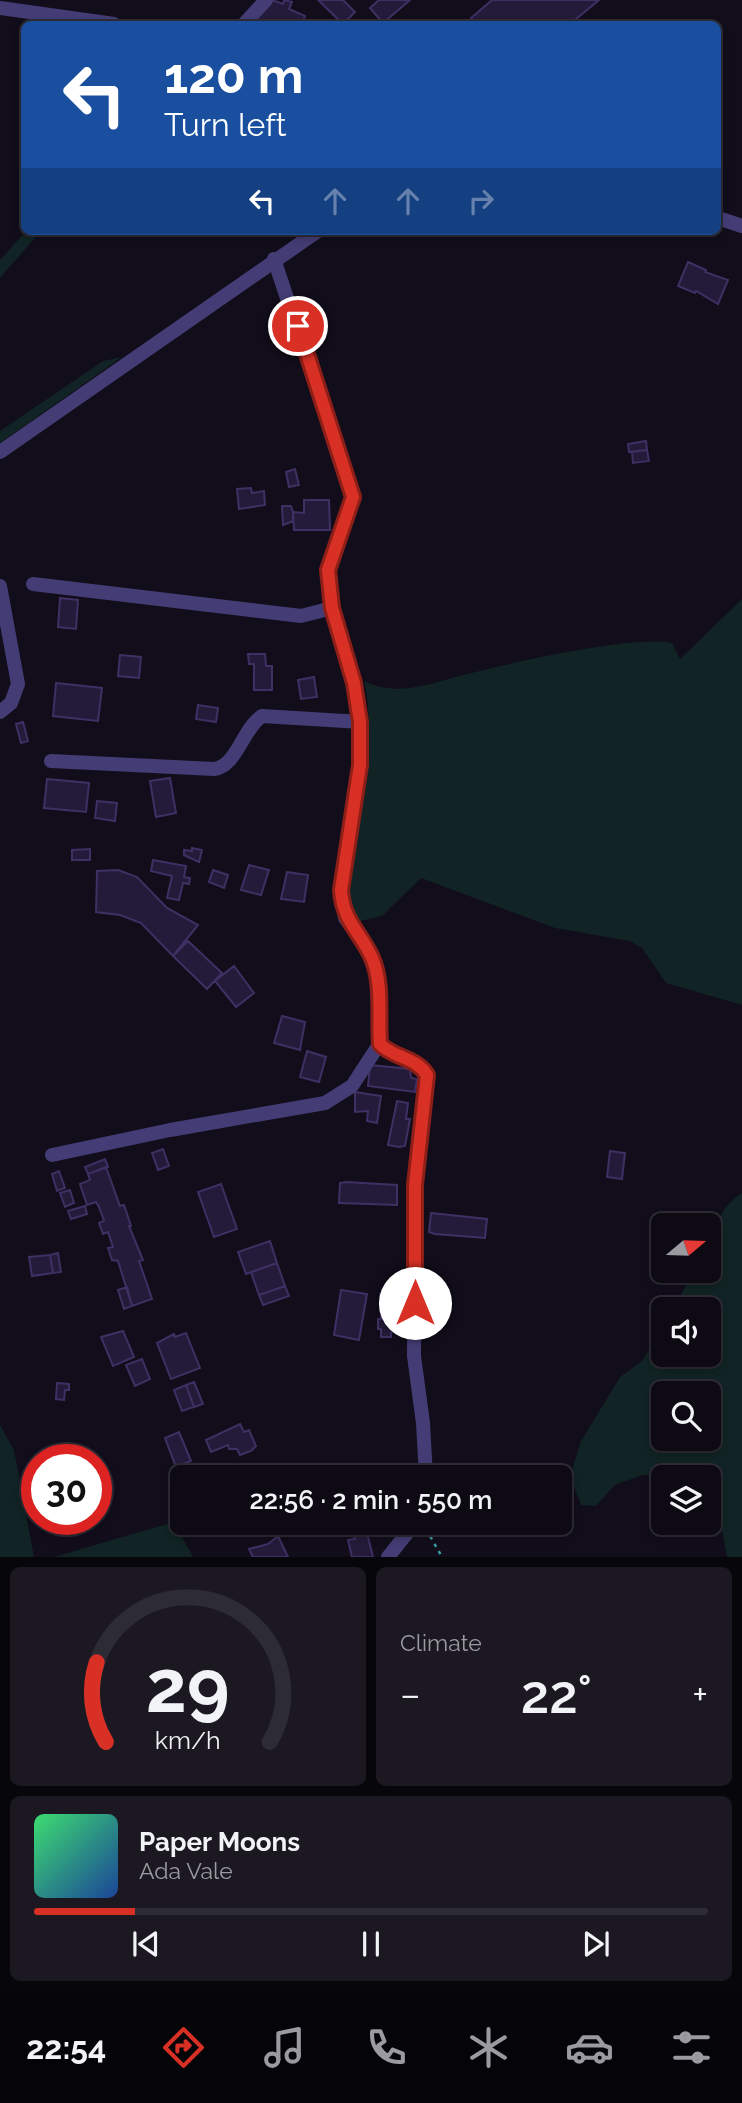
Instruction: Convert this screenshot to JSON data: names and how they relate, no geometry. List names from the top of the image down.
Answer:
{
  "north": "right",
  "page": {
    "turn": ["120 m", "Turn left"],
    "limit": "30",
    "trip": "22:56 · 2 min · 550 m",
    "tile": "Climate",
    "heat": ["−", "22°", "+"],
    "song": ["Paper Moons", "Ada Vale"],
    "tabs": "22:54",
    "gauge": ["29", "km/h"]
  }
}
